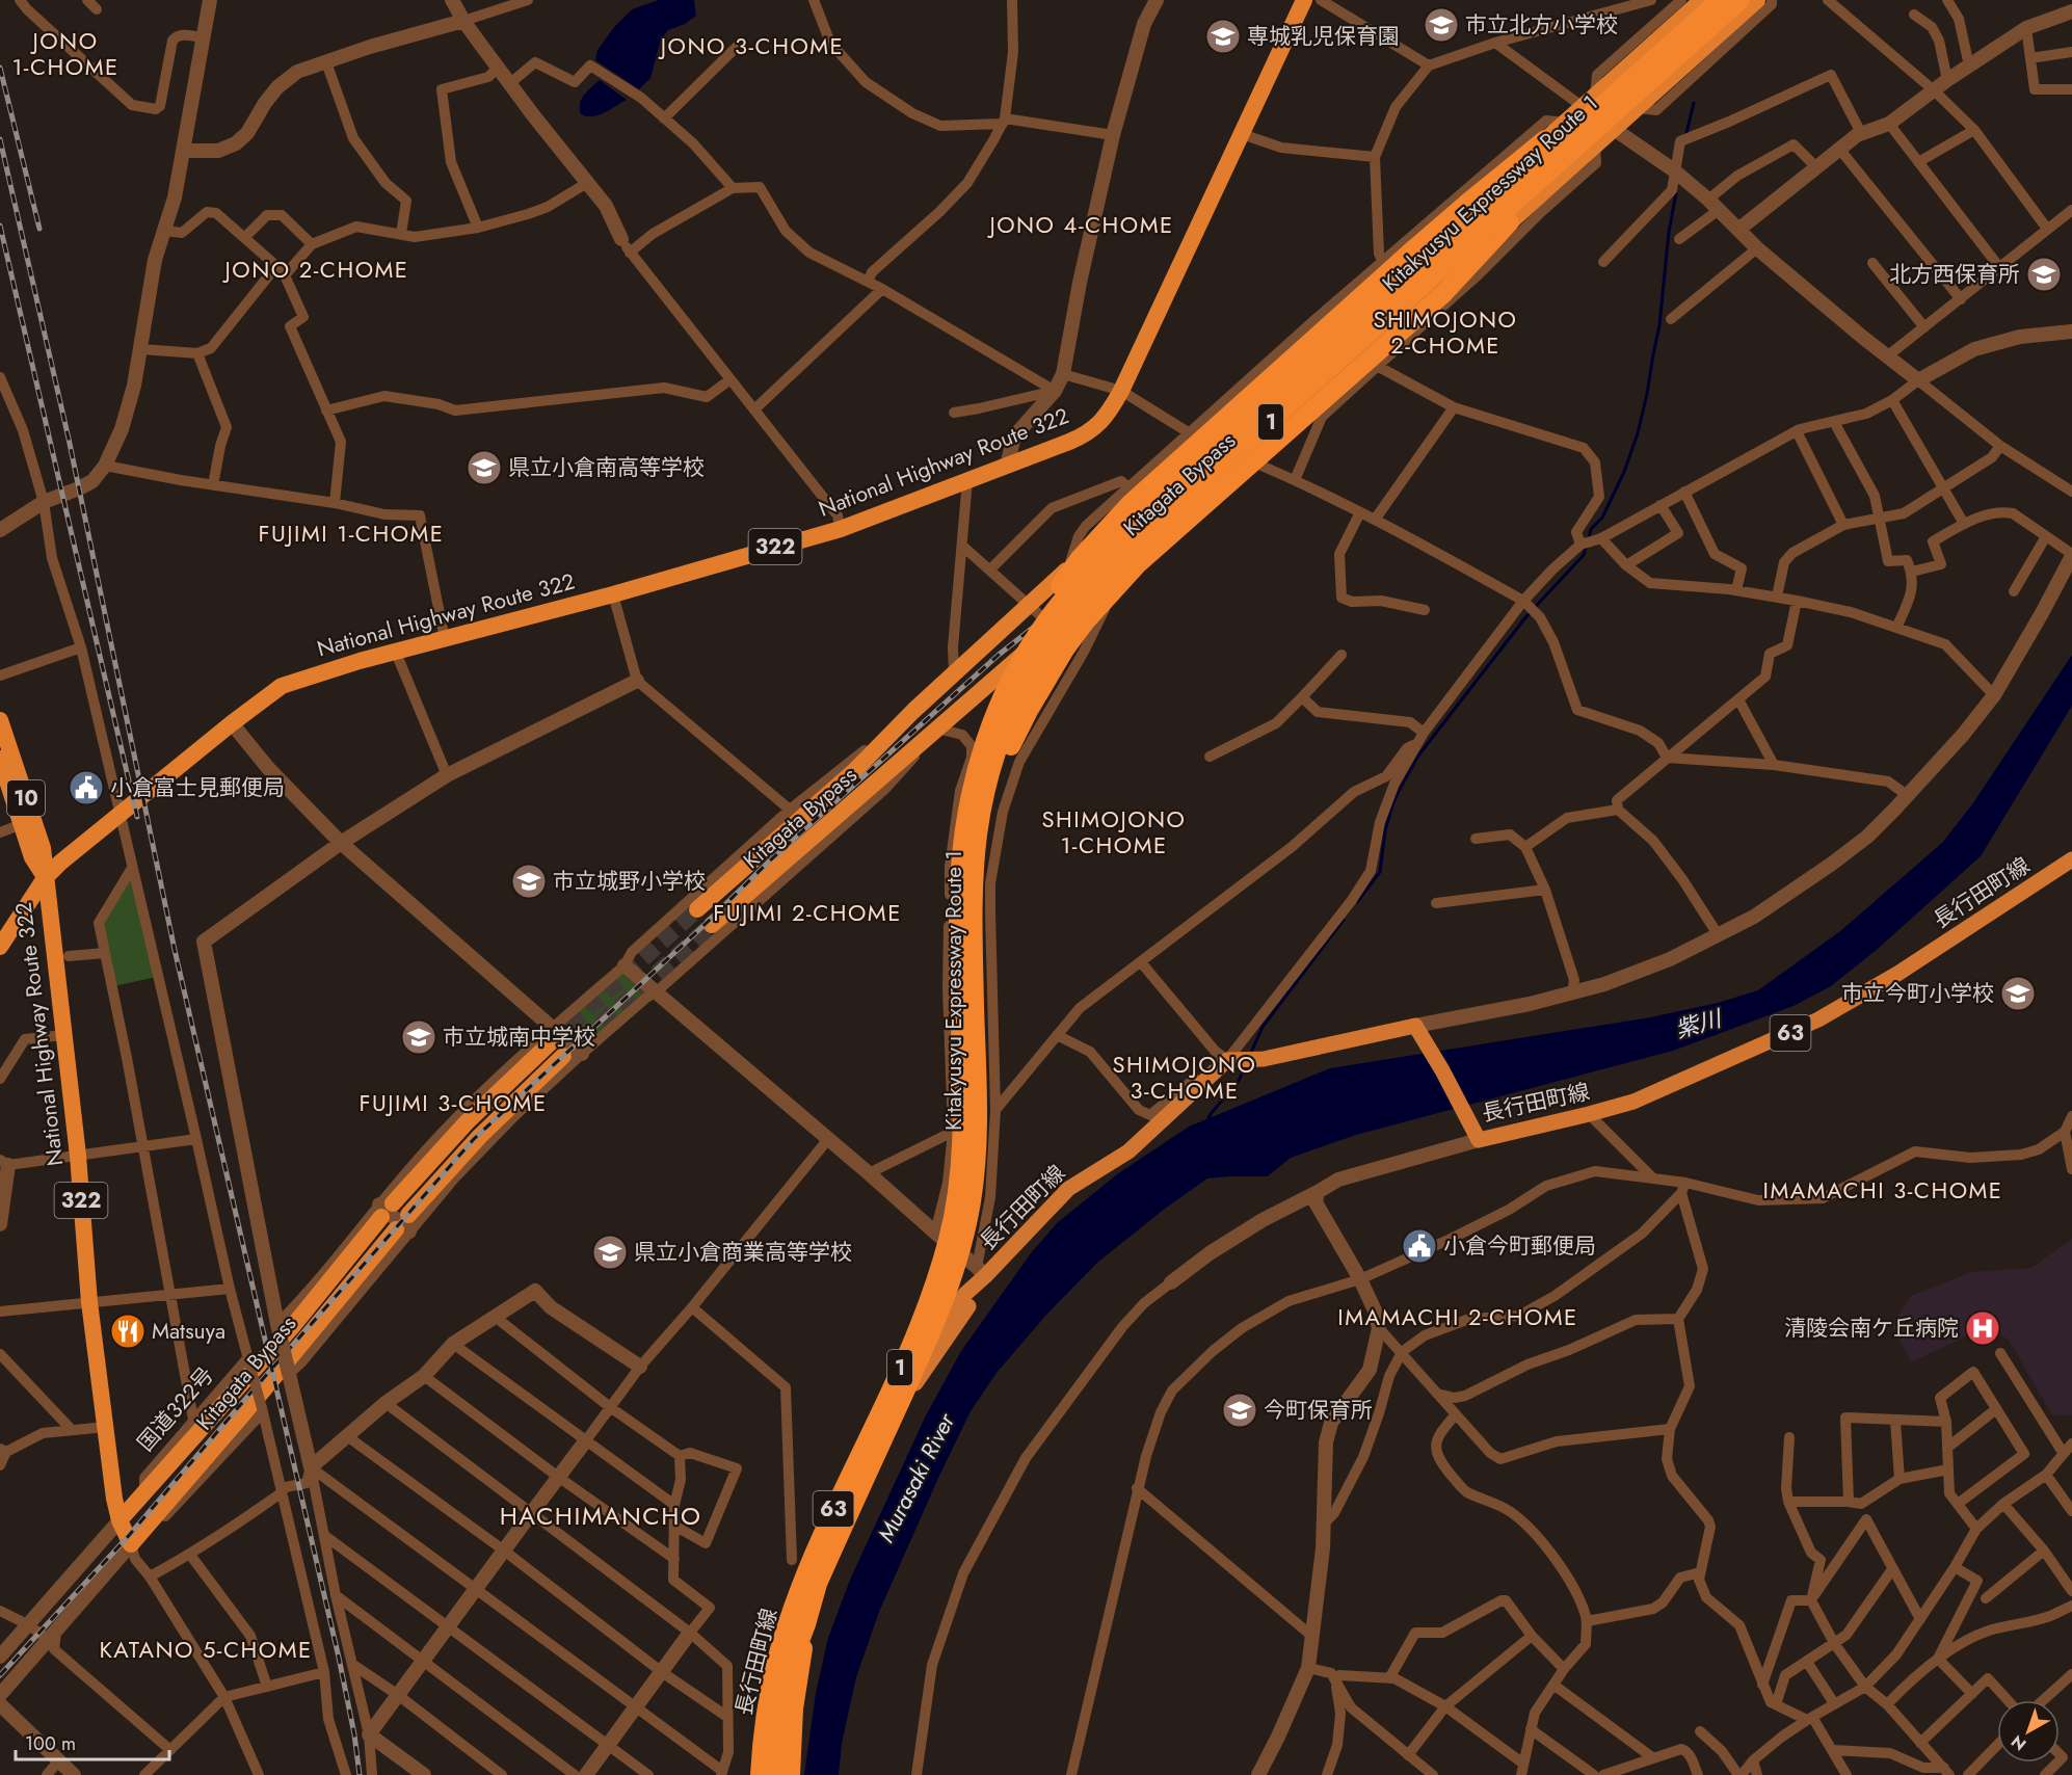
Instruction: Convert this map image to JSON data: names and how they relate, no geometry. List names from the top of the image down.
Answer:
{
  "streets": {
    "highway": [
      "Kitakyusyu Expressway Route 1",
      "1",
      "National Highway Route 322",
      "Kitagata Bypass",
      "322",
      "10"
    ],
    "main road": ["長行田町線", "63"],
    "street": ["国道322号"]
  },
  "crossings": [
    ["Kitakyusyu Expressway Route 1", "長行田町線"],
    ["National Highway Route 322", "Kitagata Bypass"],
    ["National Highway Route 322", "10"],
    ["Kitagata Bypass", "国道322号"]
  ],
  "districts": [
    "JONO 1-CHOME",
    "JONO 3-CHOME",
    "JONO 4-CHOME",
    "JONO 2-CHOME",
    "SHIMOJONO 2-CHOME",
    "FUJIMI 1-CHOME",
    "SHIMOJONO 1-CHOME",
    "FUJIMI 2-CHOME",
    "SHIMOJONO 3-CHOME",
    "FUJIMI 3-CHOME",
    "IMAMACHI 3-CHOME",
    "IMAMACHI 2-CHOME",
    "HACHIMANCHO",
    "KATANO 5-CHOME"
  ],
  "water": ["紫川", "Murasaki River"],
  "places": {
    "school or university": [
      "市立北方小学校",
      "専城乳児保育園",
      "北方西保育所",
      "県立小倉南高等学校",
      "市立城野小学校",
      "市立今町小学校",
      "市立城南中学校",
      "県立小倉商業高等学校",
      "今町保育所"
    ],
    "public building": ["小倉富士見郵便局", "小倉今町郵便局"],
    "hospital": ["清陵会南ケ丘病院"],
    "restaurant": ["Matsuya"]
  },
  "scale_bar": "100 m",
  "north": "bottom left"
}
